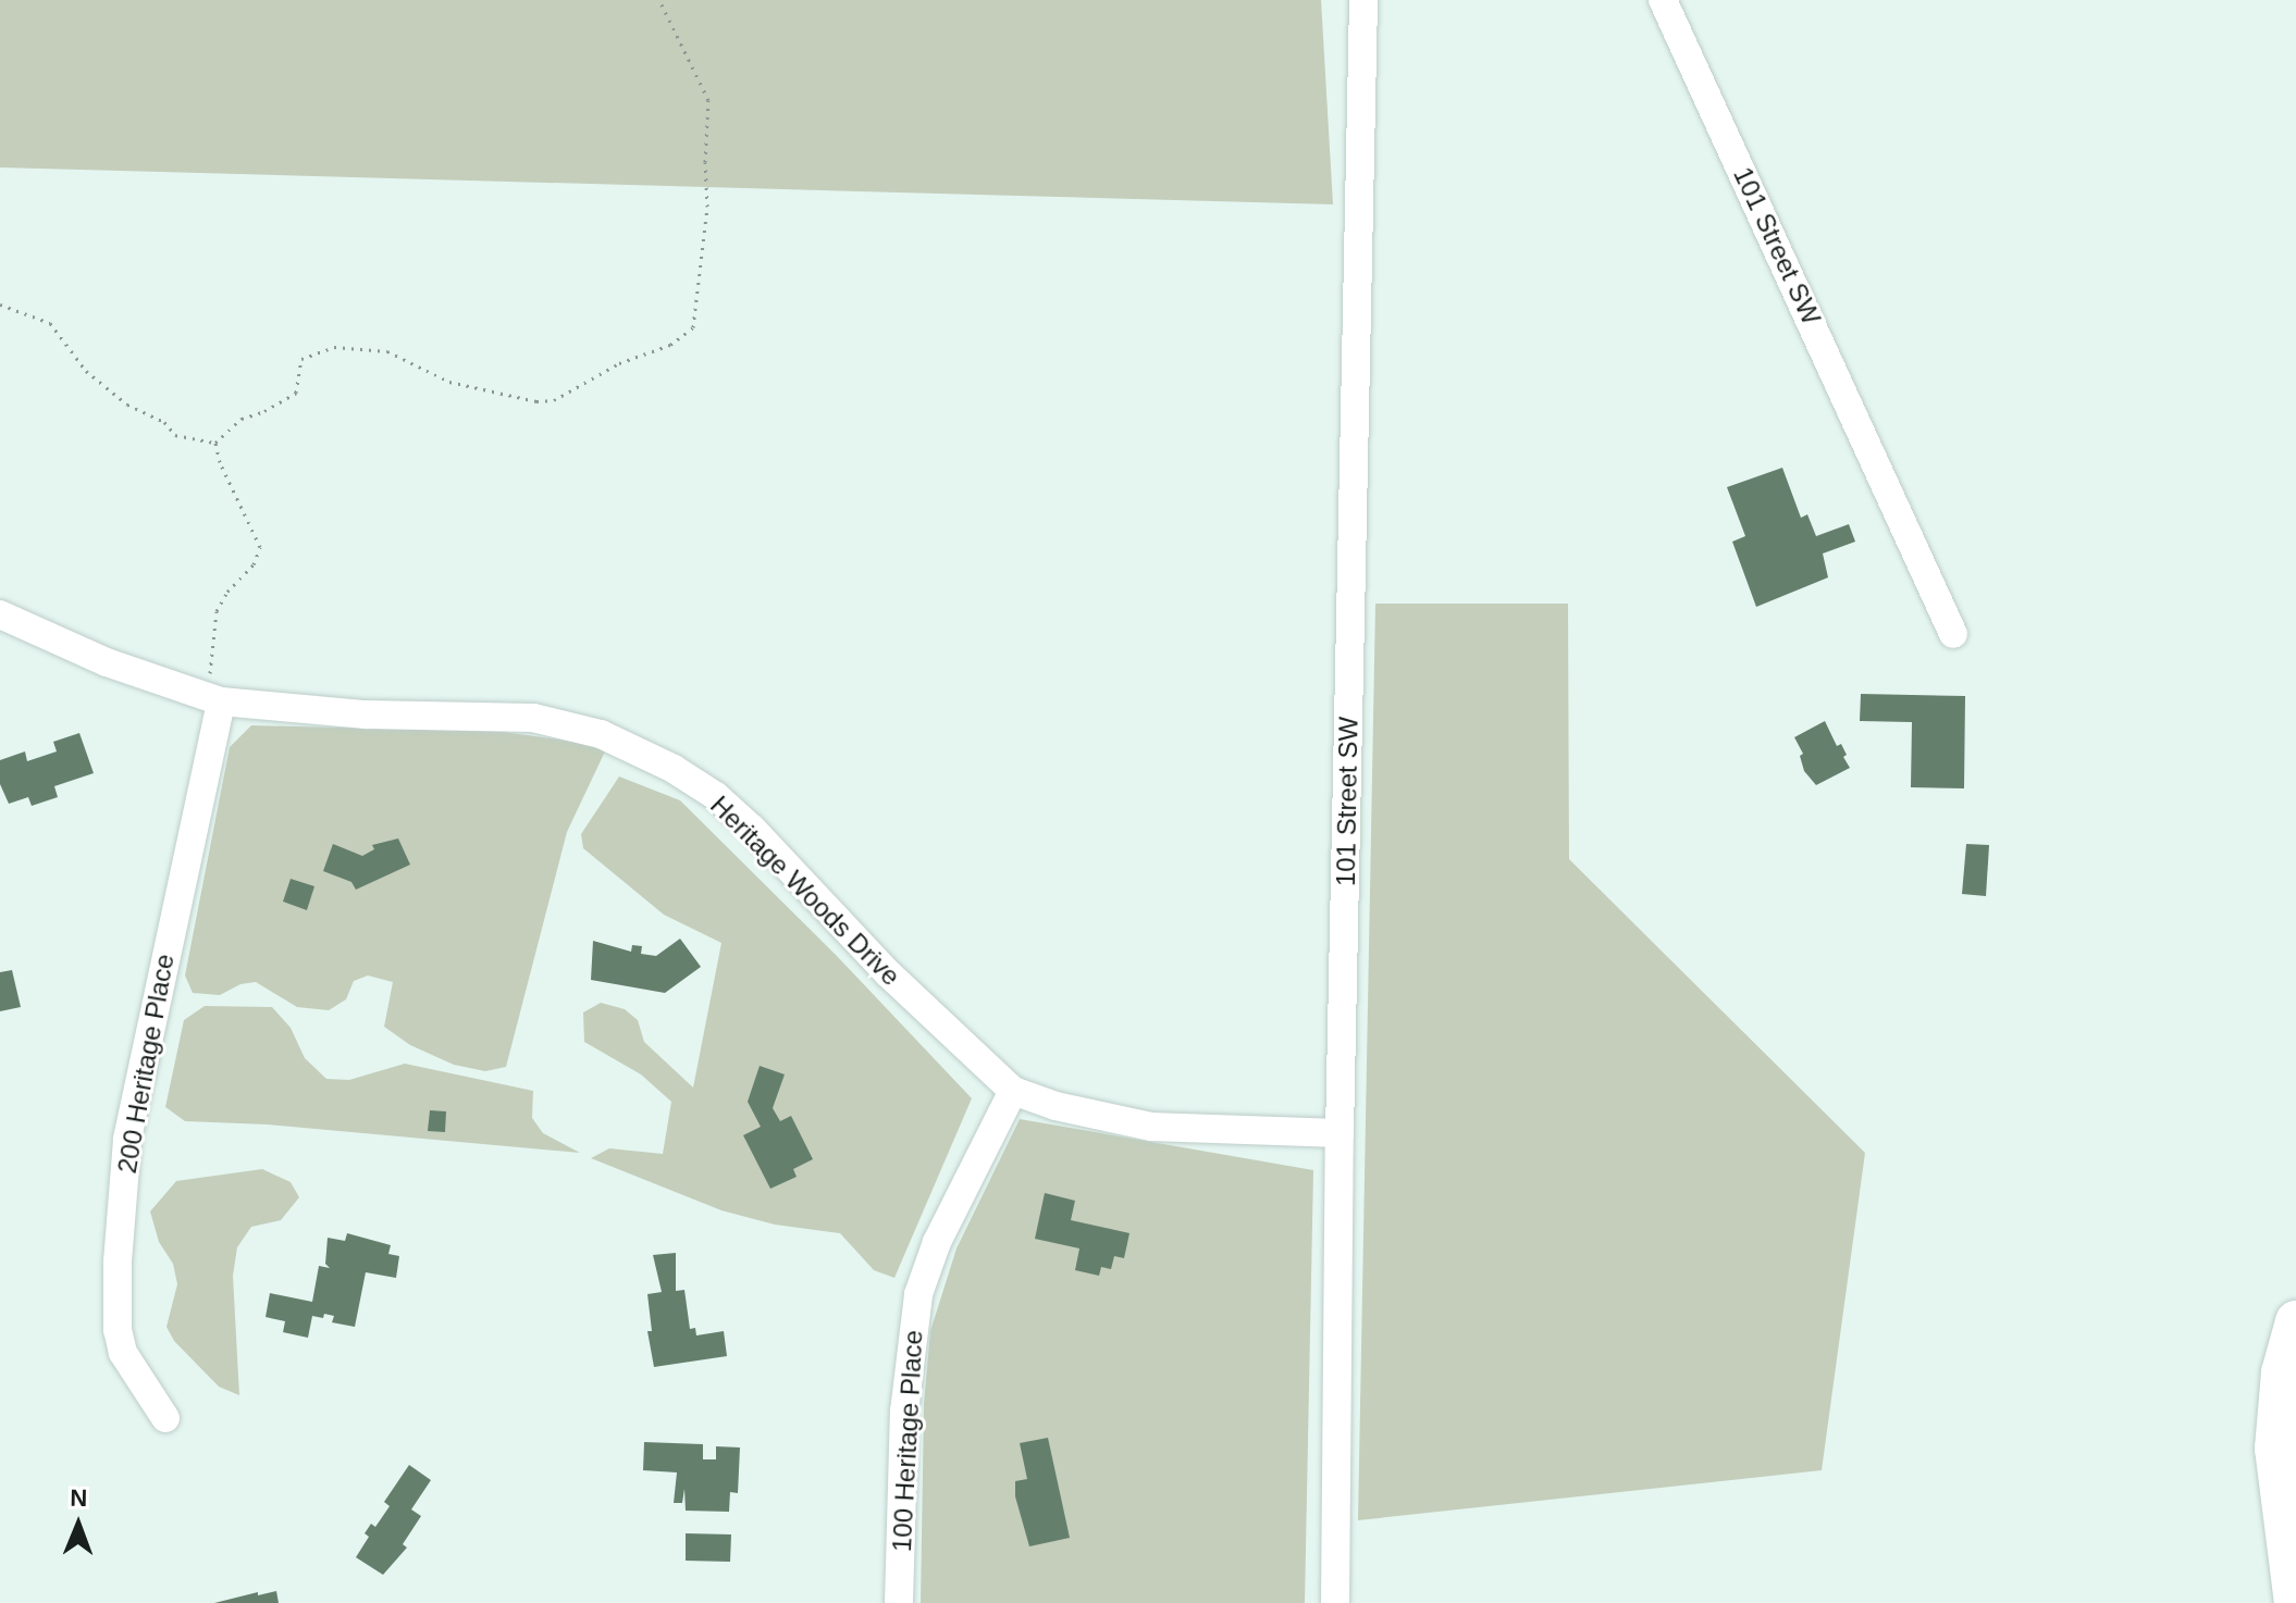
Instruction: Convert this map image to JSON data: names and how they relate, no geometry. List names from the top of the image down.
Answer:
{
  "streets": {
    "street": [
      "101 Street SW",
      "Heritage Woods Drive",
      "200 Heritage Place",
      "100 Heritage Place"
    ]
  },
  "crossings": [
    ["101 Street SW", "Heritage Woods Drive"],
    ["Heritage Woods Drive", "200 Heritage Place"],
    ["Heritage Woods Drive", "100 Heritage Place"]
  ],
  "north": "top"
}
